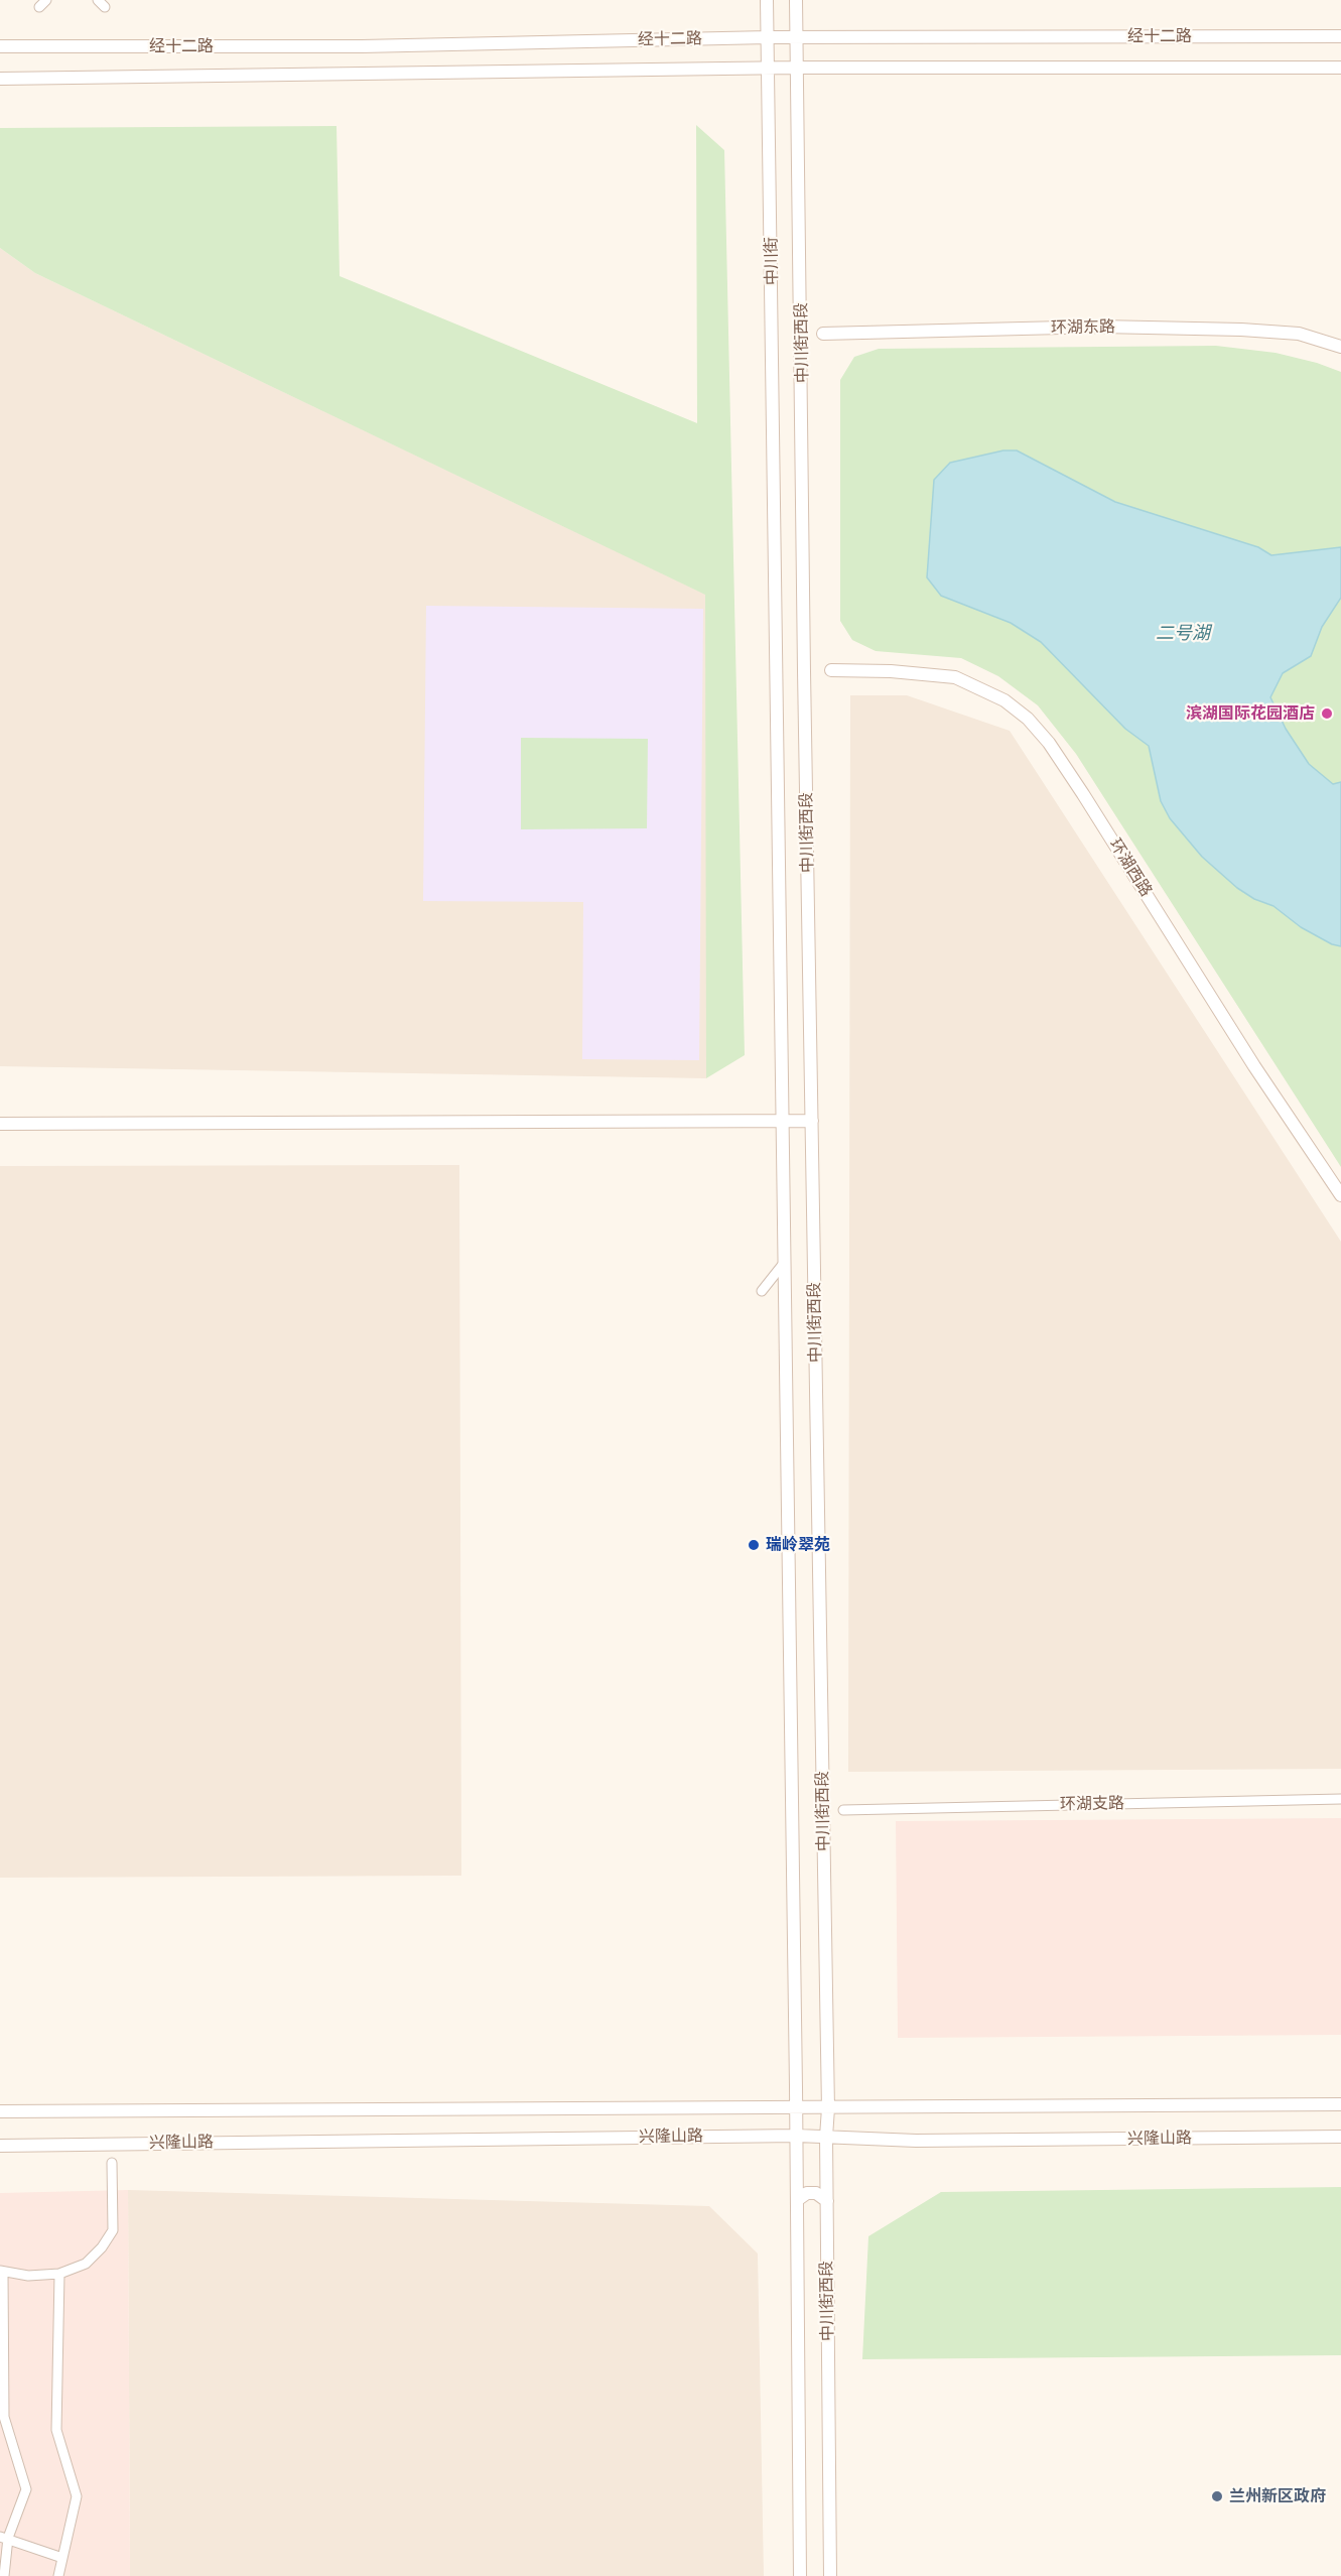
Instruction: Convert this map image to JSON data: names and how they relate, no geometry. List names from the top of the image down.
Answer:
{
  "streets": {
    "main road": [
      "经十二路",
      "中川街",
      "环湖东路",
      "中川街西段",
      "环湖西路",
      "兴隆山路"
    ],
    "street": ["环湖支路"]
  },
  "crossings": [
    ["经十二路", "中川街"],
    ["经十二路", "中川街西段"],
    ["中川街", "中川街西段"],
    ["中川街西段", "兴隆山路"]
  ],
  "water": ["二号湖"],
  "places": ["滨湖国际花园酒店", "瑞岭翠苑", "兰州新区政府"]
}
